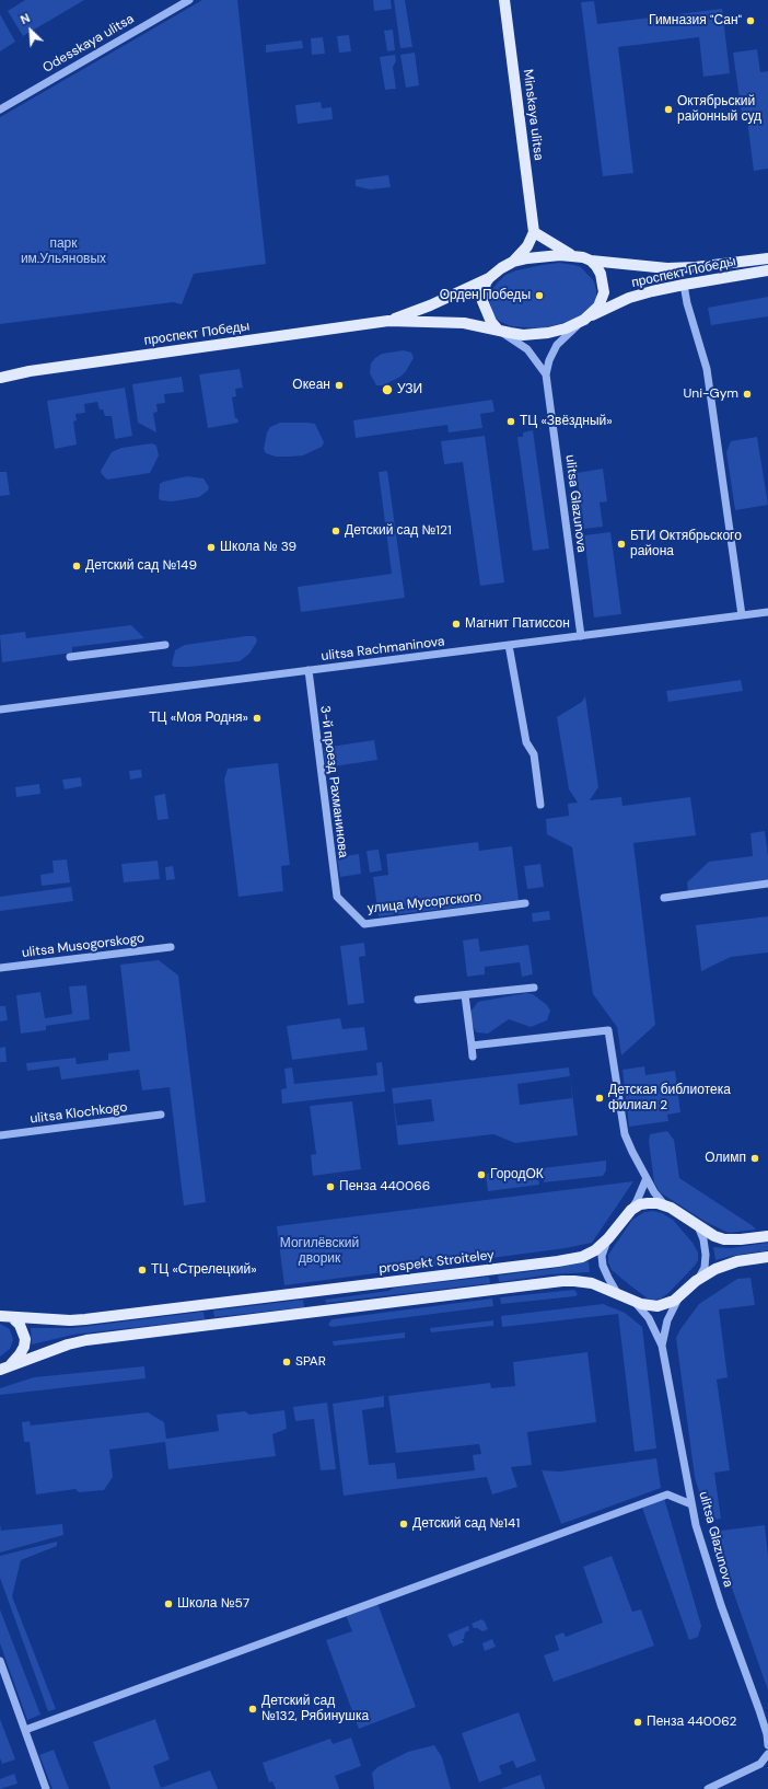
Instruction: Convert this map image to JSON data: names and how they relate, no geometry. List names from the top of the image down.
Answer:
{
  "streets": {
    "main road": ["Minskaya ulitsa", "проспект Победы", "prospekt Stroiteley"],
    "street": [
      "Odesskaya ulitsa",
      "ulitsa Glazunova",
      "ulitsa Rachmaninova",
      "3-й проезд Рахманинова",
      "улица Мусоргского",
      "ulitsa Musogorskogo",
      "ulitsa Klochkogo"
    ]
  },
  "crossings": [
    ["проспект Победы", "ulitsa Glazunova"],
    ["ulitsa Glazunova", "ulitsa Rachmaninova"],
    ["ulitsa Glazunova", "prospekt Stroiteley"],
    ["ulitsa Rachmaninova", "3-й проезд Рахманинова"],
    ["3-й проезд Рахманинова", "улица Мусоргского"]
  ],
  "parks": ["парк им.Ульяновых", "Могилёвский дворик"],
  "places": [
    "Гимназия \"Сан\"",
    "Октябрьский районный суд",
    "Орден Победы",
    "Океан",
    "УЗИ",
    "Uni-Gym",
    "ТЦ «Звёздный»",
    "Детский сад №121",
    "БТИ Октябрьского района",
    "Школа № 39",
    "Детский сад №149",
    "Магнит Патиссон",
    "ТЦ «Моя Родня»",
    "Детская библиотека филиал 2",
    "Олимп",
    "ГородОК",
    "Пенза 440066",
    "ТЦ «Стрелецкий»",
    "SPAR",
    "Детский сад №141",
    "Школа №57",
    "Детский сад №132, Рябинушка",
    "Пенза 440062"
  ],
  "north": "top left"
}
